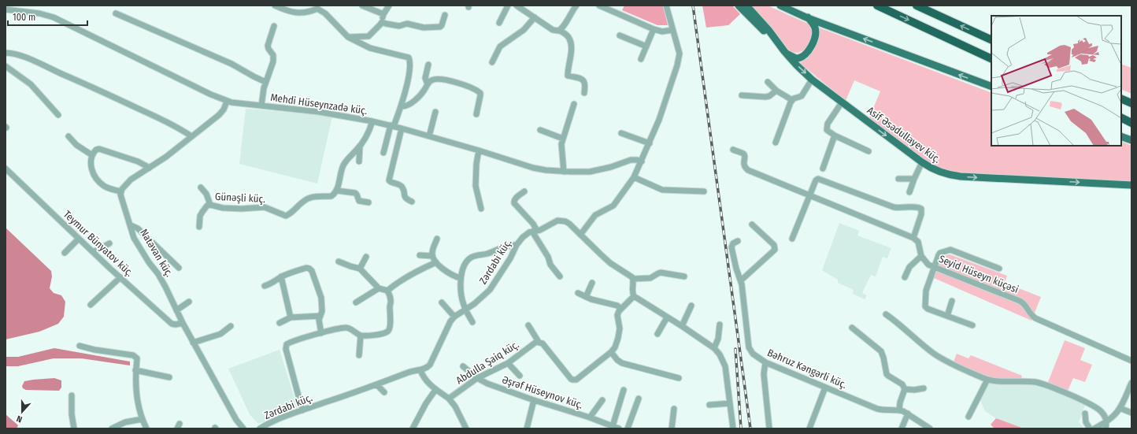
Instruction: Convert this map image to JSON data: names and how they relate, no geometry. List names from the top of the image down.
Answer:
{
  "streets": {
    "main road": ["Asif Əsədullayev küç."],
    "street": [
      "Mehdi Hüseynzadə küç.",
      "Günəşli küç.",
      "Teymur Bünyatov küç.",
      "Natəvan küç.",
      "Zərdabi küç.",
      "Seyid Hüseyn küçəsi",
      "Abdulla Şaiq küç.",
      "Bəhruz Kəngərli küç.",
      "Əşrəf Hüseynov küç."
    ]
  },
  "crossings": [
    ["Teymur Bünyatov küç.", "Natəvan küç."],
    ["Abdulla Şaiq küç.", "Əşrəf Hüseynov küç."]
  ],
  "one_way": ["Asif Əsədullayev küç."],
  "scale_bar": "100 m",
  "north": "bottom"
}
